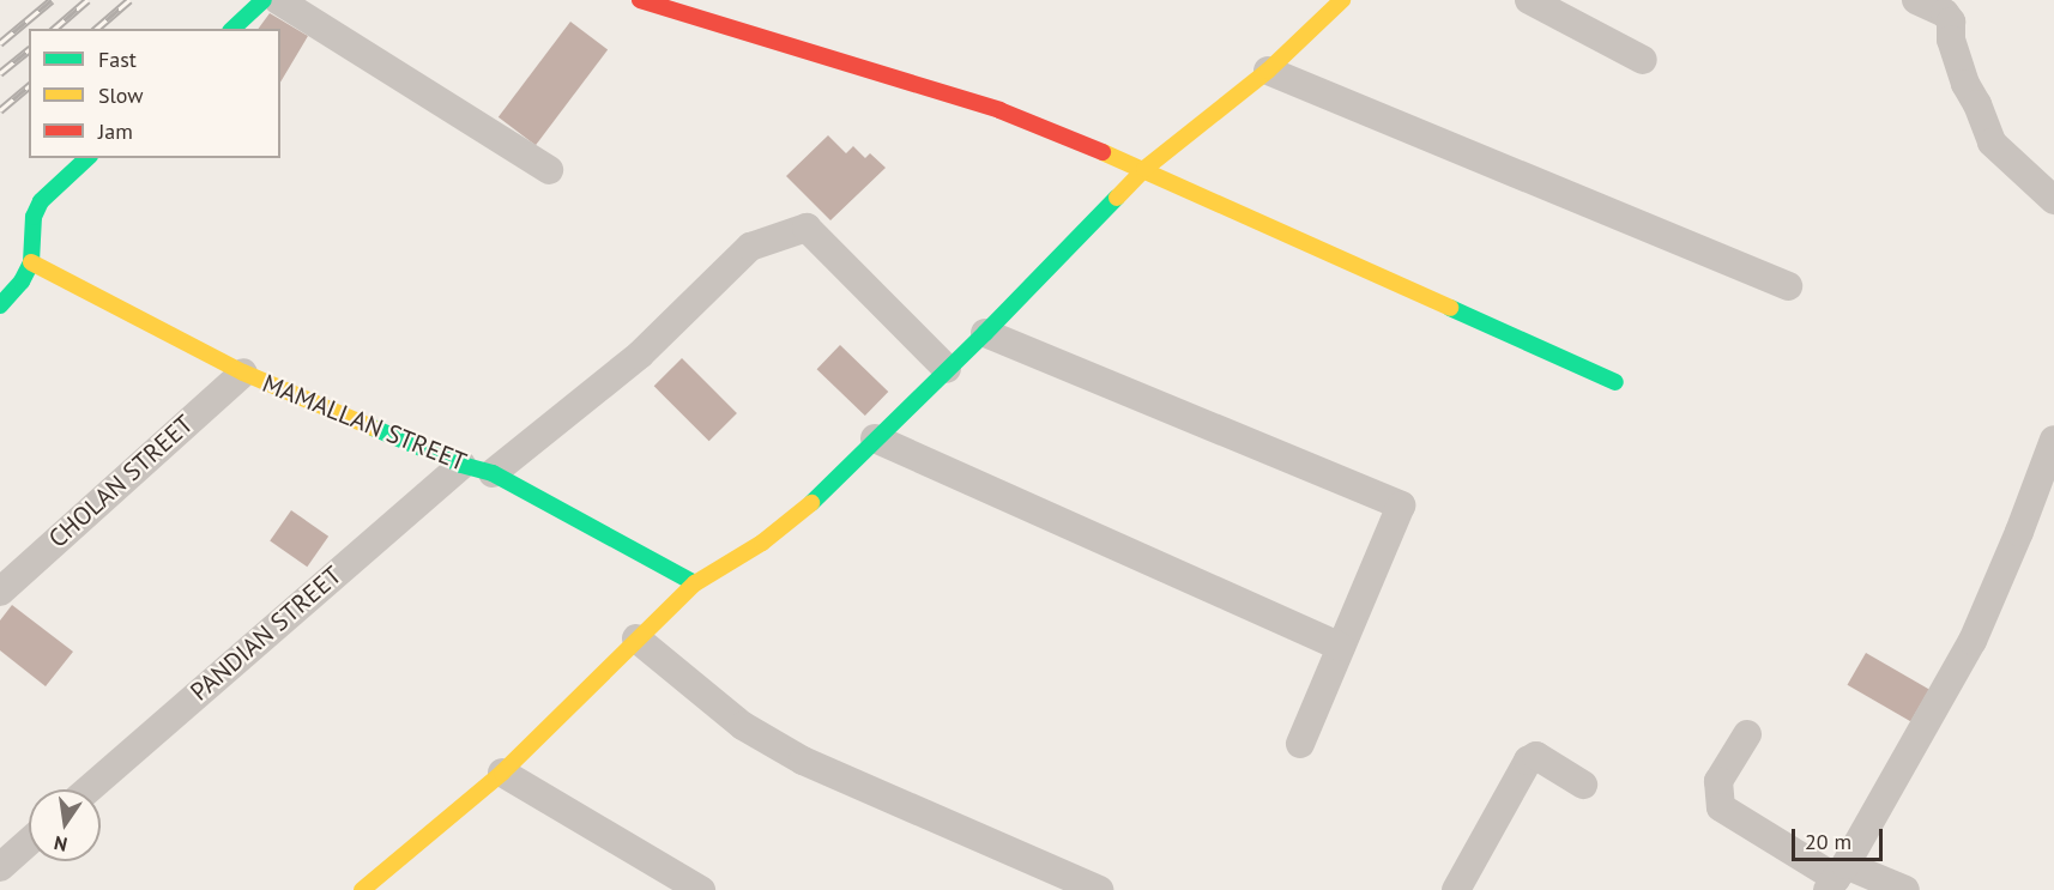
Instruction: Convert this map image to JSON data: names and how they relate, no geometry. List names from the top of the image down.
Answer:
{
  "streets": {
    "street": ["MAMALLAN STREET", "CHOLAN STREET", "PANDIAN STREET"]
  },
  "crossings": [
    ["MAMALLAN STREET", "CHOLAN STREET"],
    ["MAMALLAN STREET", "PANDIAN STREET"]
  ],
  "legend": ["Fast", "Slow", "Jam"],
  "scale_bar": "20 m",
  "north": "bottom"
}
